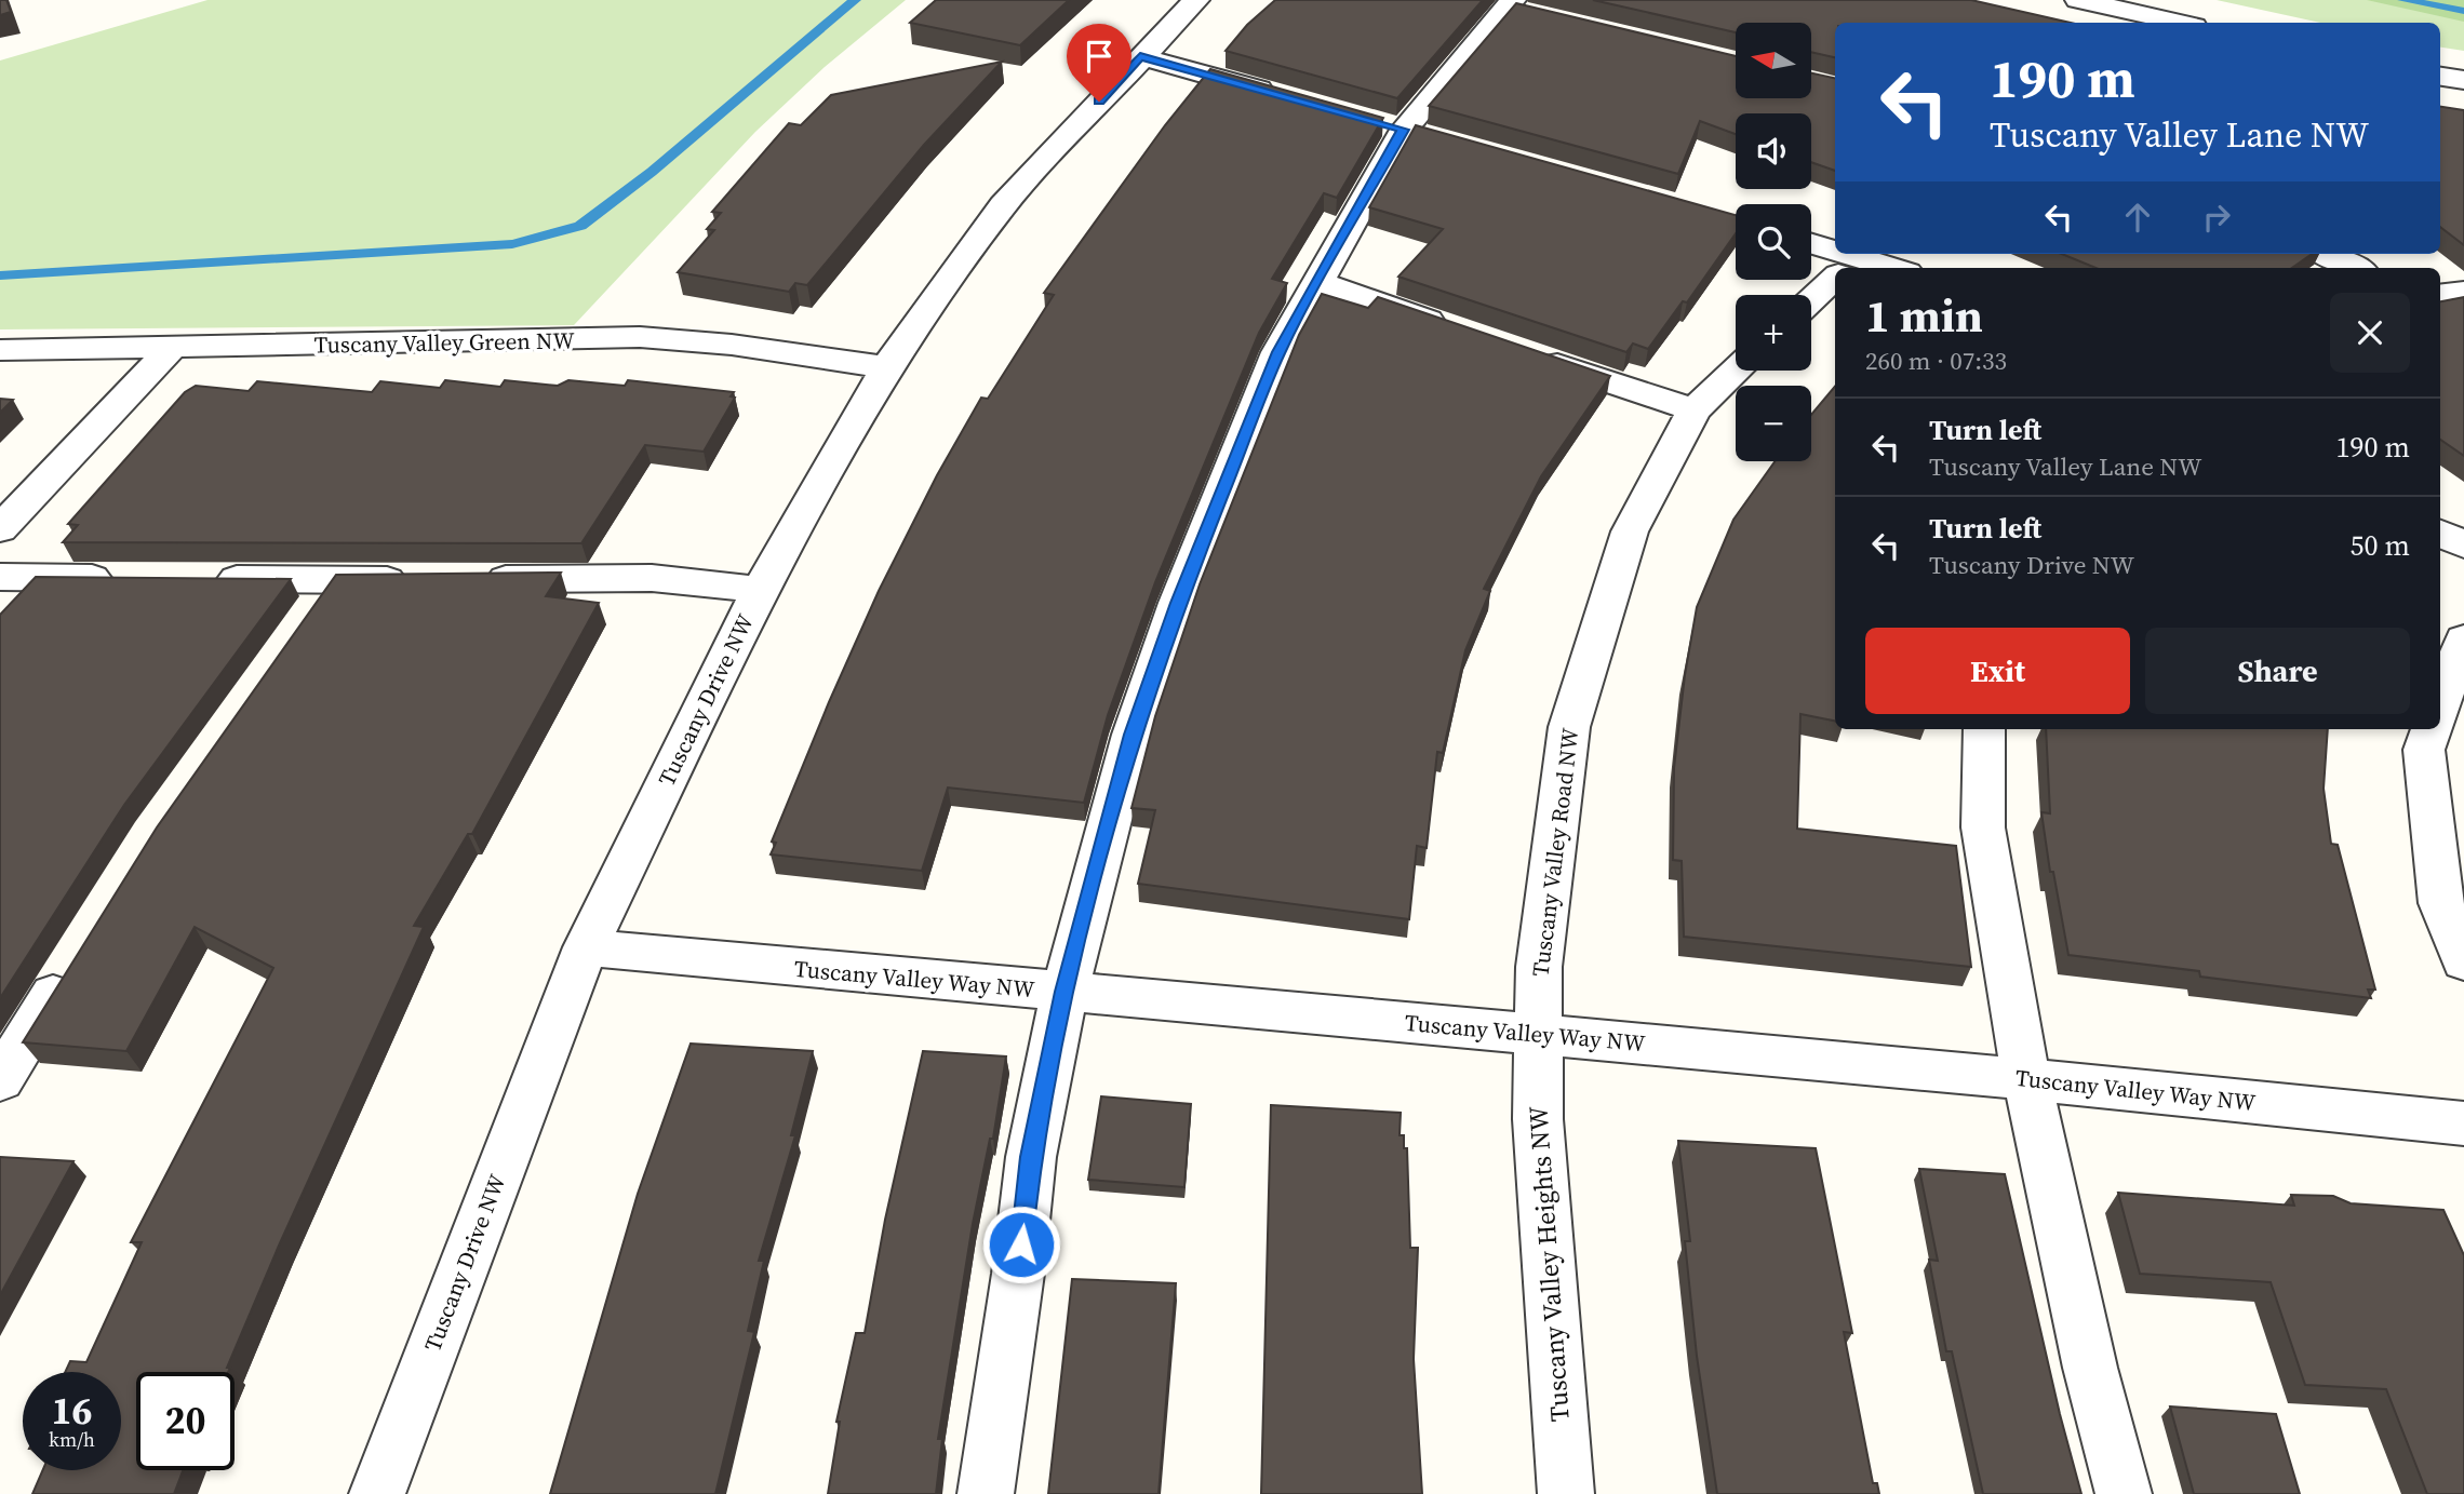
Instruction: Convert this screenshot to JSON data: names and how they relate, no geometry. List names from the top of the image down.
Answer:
{
  "streets": {
    "street": [
      "Tuscany Valley Green NW",
      "Tuscany Drive NW",
      "Tuscany Valley Road NW",
      "Tuscany Valley Way NW",
      "Tuscany Valley Heights NW"
    ]
  },
  "crossings": [
    ["Tuscany Valley Green NW", "Tuscany Drive NW"],
    ["Tuscany Drive NW", "Tuscany Valley Way NW"],
    ["Tuscany Valley Road NW", "Tuscany Valley Way NW"],
    ["Tuscany Valley Road NW", "Tuscany Valley Heights NW"],
    ["Tuscany Valley Way NW", "Tuscany Valley Heights NW"]
  ],
  "north": "left",
  "page": {
    "map_buttons": ["+", "−"],
    "turn": ["190 m", "Tuscany Valley Lane NW"],
    "heading": ["1 min", "260 m · 07:33"],
    "list": [
      {
        "name": "Turn left",
        "note": "Tuscany Valley Lane NW",
        "value": "190 m"
      },
      {
        "name": "Turn left",
        "note": "Tuscany Drive NW",
        "value": "50 m"
      }
    ],
    "buttons": ["Exit", "Share"],
    "speed": "16 km/h",
    "limit": "20"
  }
}
